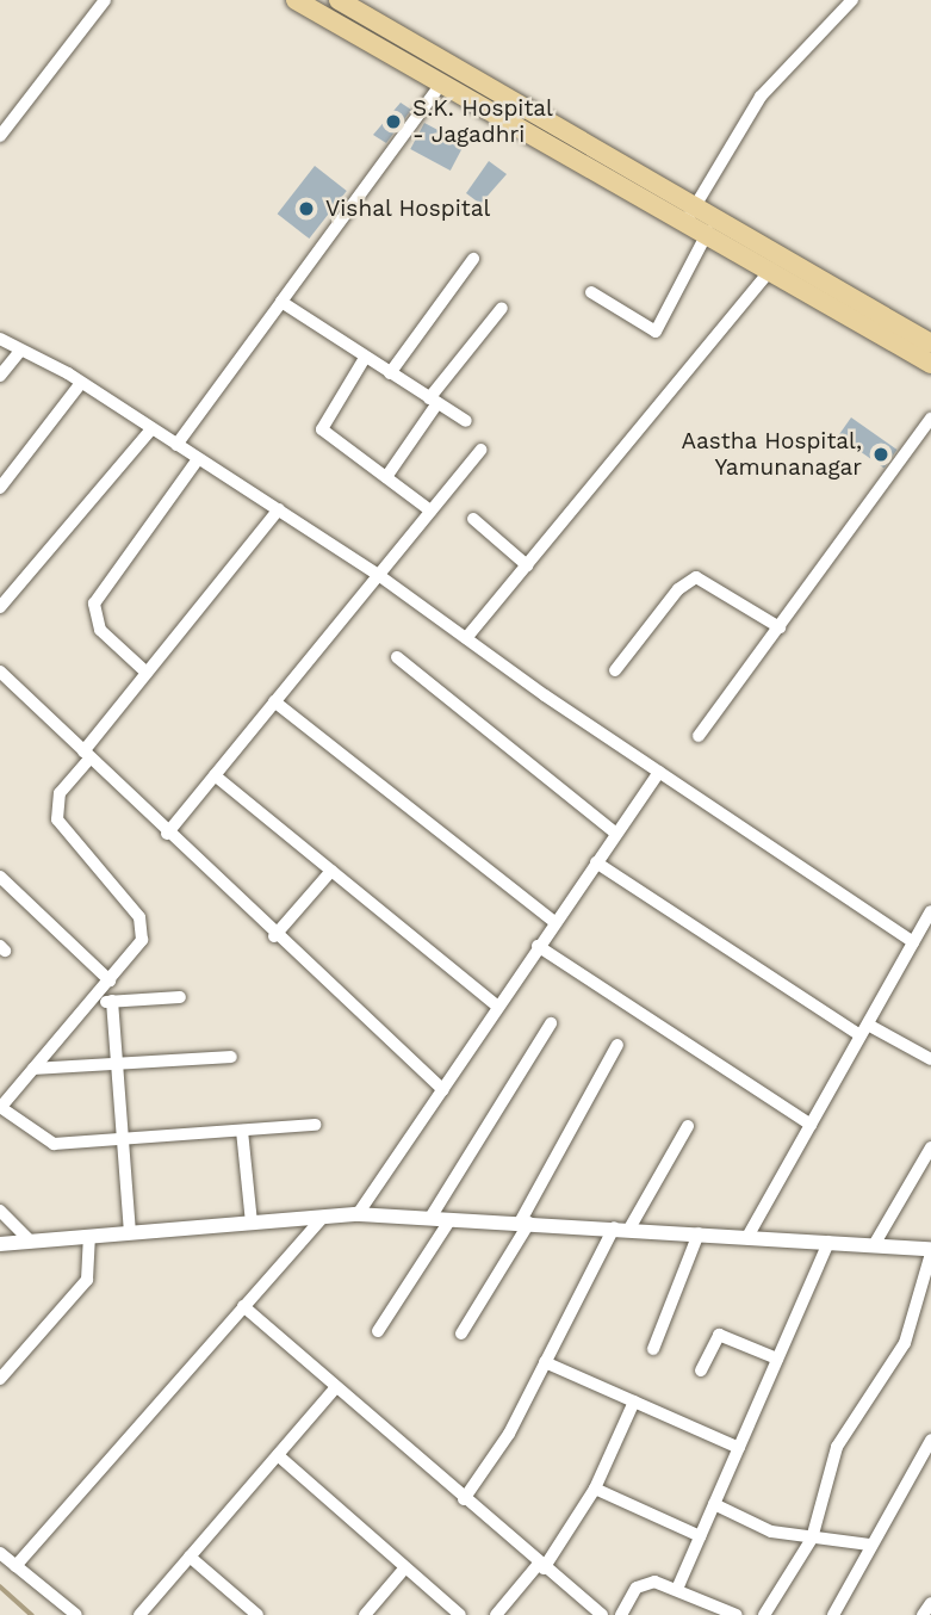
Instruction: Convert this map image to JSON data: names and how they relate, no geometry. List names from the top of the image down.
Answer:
{
  "places": ["S.K. Hospital - Jagadhri", "Vishal Hospital", "Aastha Hospital, Yamunanagar"]
}
